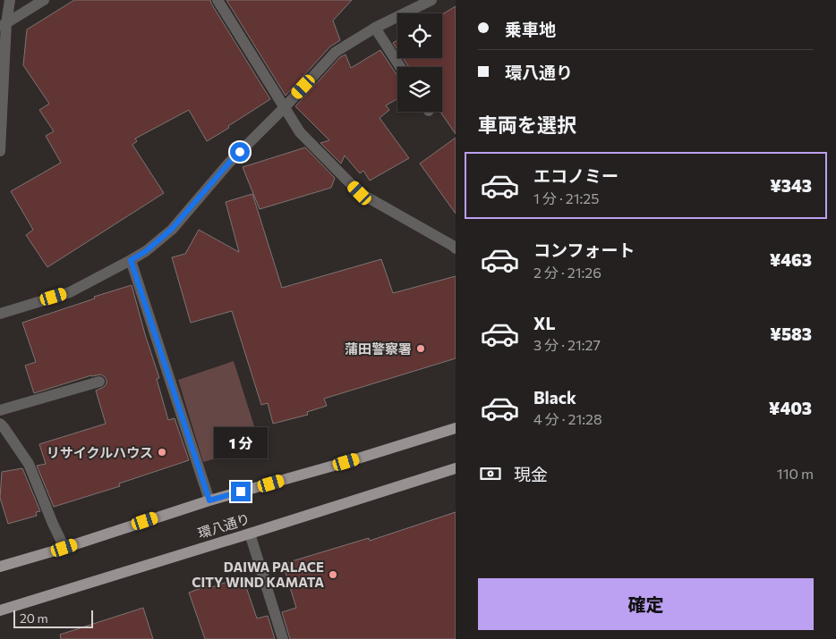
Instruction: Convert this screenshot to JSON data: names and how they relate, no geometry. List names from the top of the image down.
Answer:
{
  "streets": {
    "main road": ["環八通り"]
  },
  "places": ["蒲田警察署", "リサイクルハウス", "DAIWA PALACE CITY WIND KAMATA"],
  "scale_bar": "20 m",
  "page": {
    "banner": ["乗車地", "環八通り"],
    "heading": "車両を選択",
    "list": [
      {
        "name": "エコノミー",
        "note": "1 分 · 21:25",
        "value": "¥343"
      },
      {
        "name": "コンフォート",
        "note": "2 分 · 21:26",
        "value": "¥463"
      },
      {
        "name": "XL",
        "note": "3 分 · 21:27",
        "value": "¥583"
      },
      {
        "name": "Black",
        "note": "4 分 · 21:28",
        "value": "¥403"
      }
    ],
    "bubble": "1 分",
    "pay": ["現金", "110 m"],
    "buttons": "確定",
    "scale": "20 m"
  }
}
